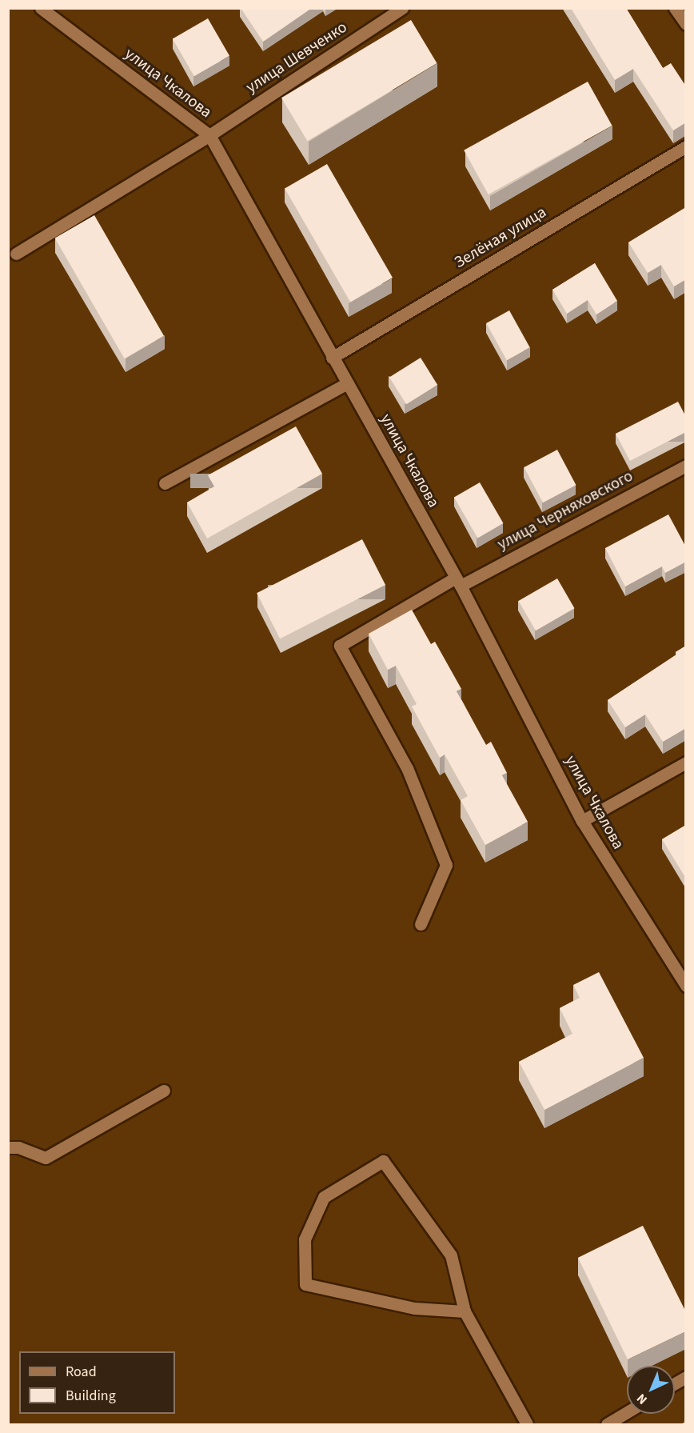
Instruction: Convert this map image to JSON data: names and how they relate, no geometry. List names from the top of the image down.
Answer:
{
  "streets": {
    "street": [
      "улица Шевченко",
      "улица Чкалова",
      "Зелёная улица",
      "улица Черняховского"
    ]
  },
  "crossings": [
    ["улица Шевченко", "улица Чкалова"],
    ["улица Чкалова", "Зелёная улица"],
    ["улица Чкалова", "улица Черняховского"]
  ],
  "legend": ["Road", "Building"],
  "north": "bottom left"
}
